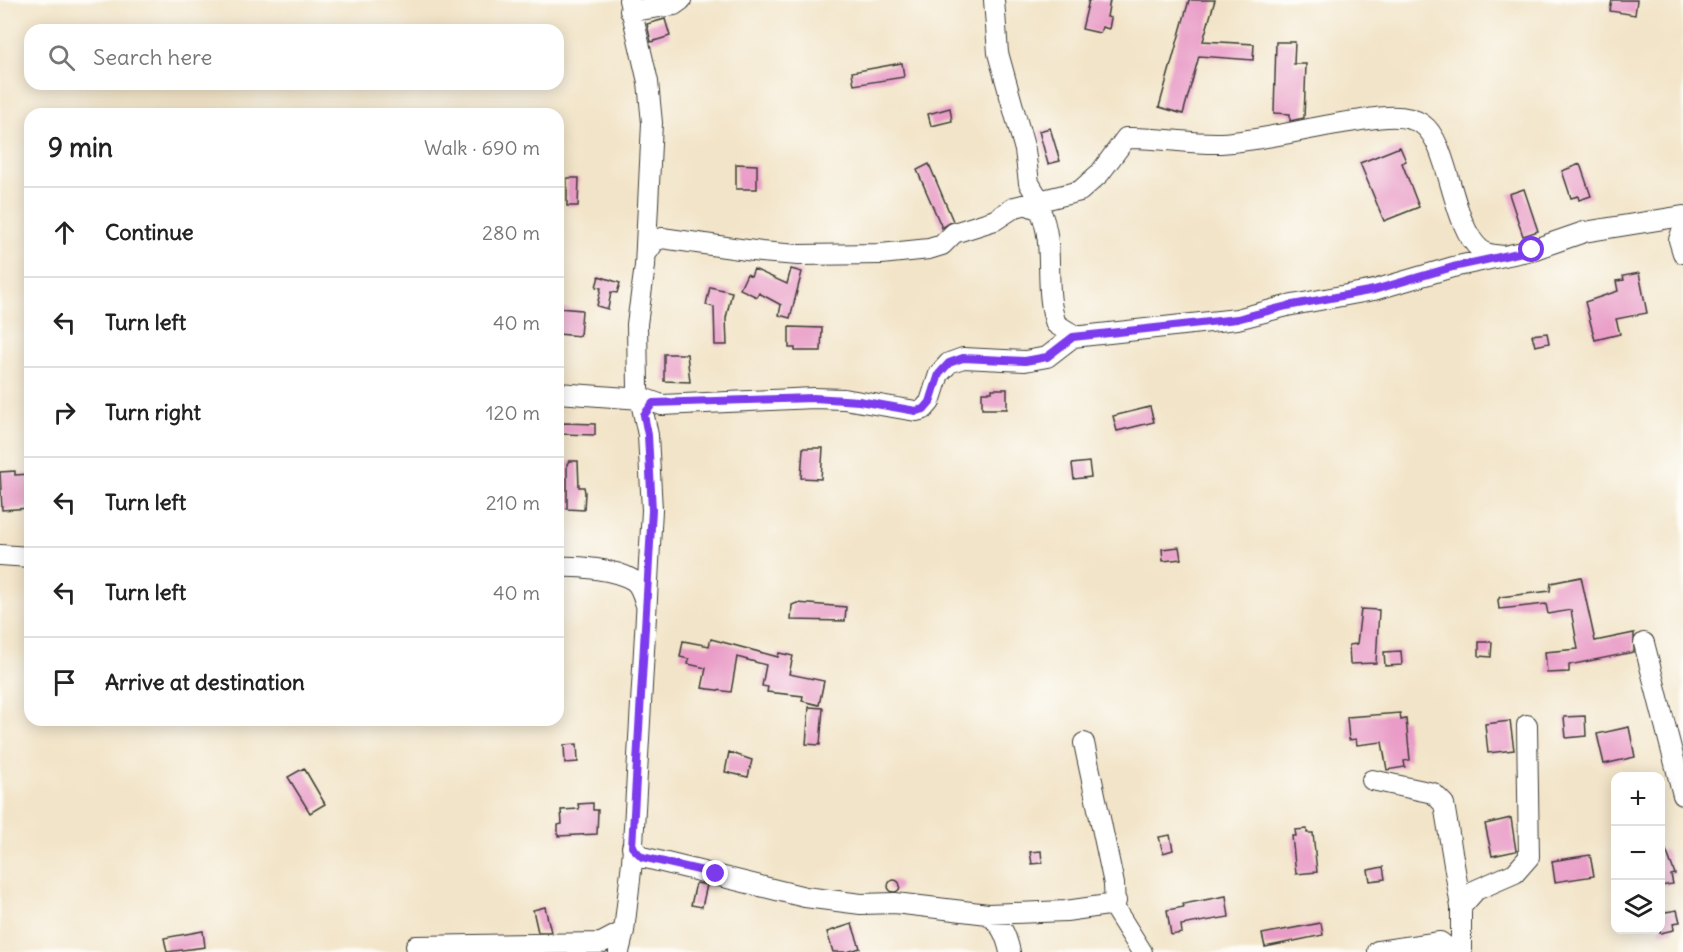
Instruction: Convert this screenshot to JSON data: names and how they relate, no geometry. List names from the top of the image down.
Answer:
{
  "page": {
    "search": "Search here",
    "heading": ["9 min", "Walk · 690 m"],
    "list": [
      ["Continue", "280 m"],
      ["Turn left", "40 m"],
      ["Turn right", "120 m"],
      ["Turn left", "210 m"],
      ["Turn left", "40 m"],
      "Arrive at destination"
    ],
    "map_buttons": ["+", "−"]
  }
}
